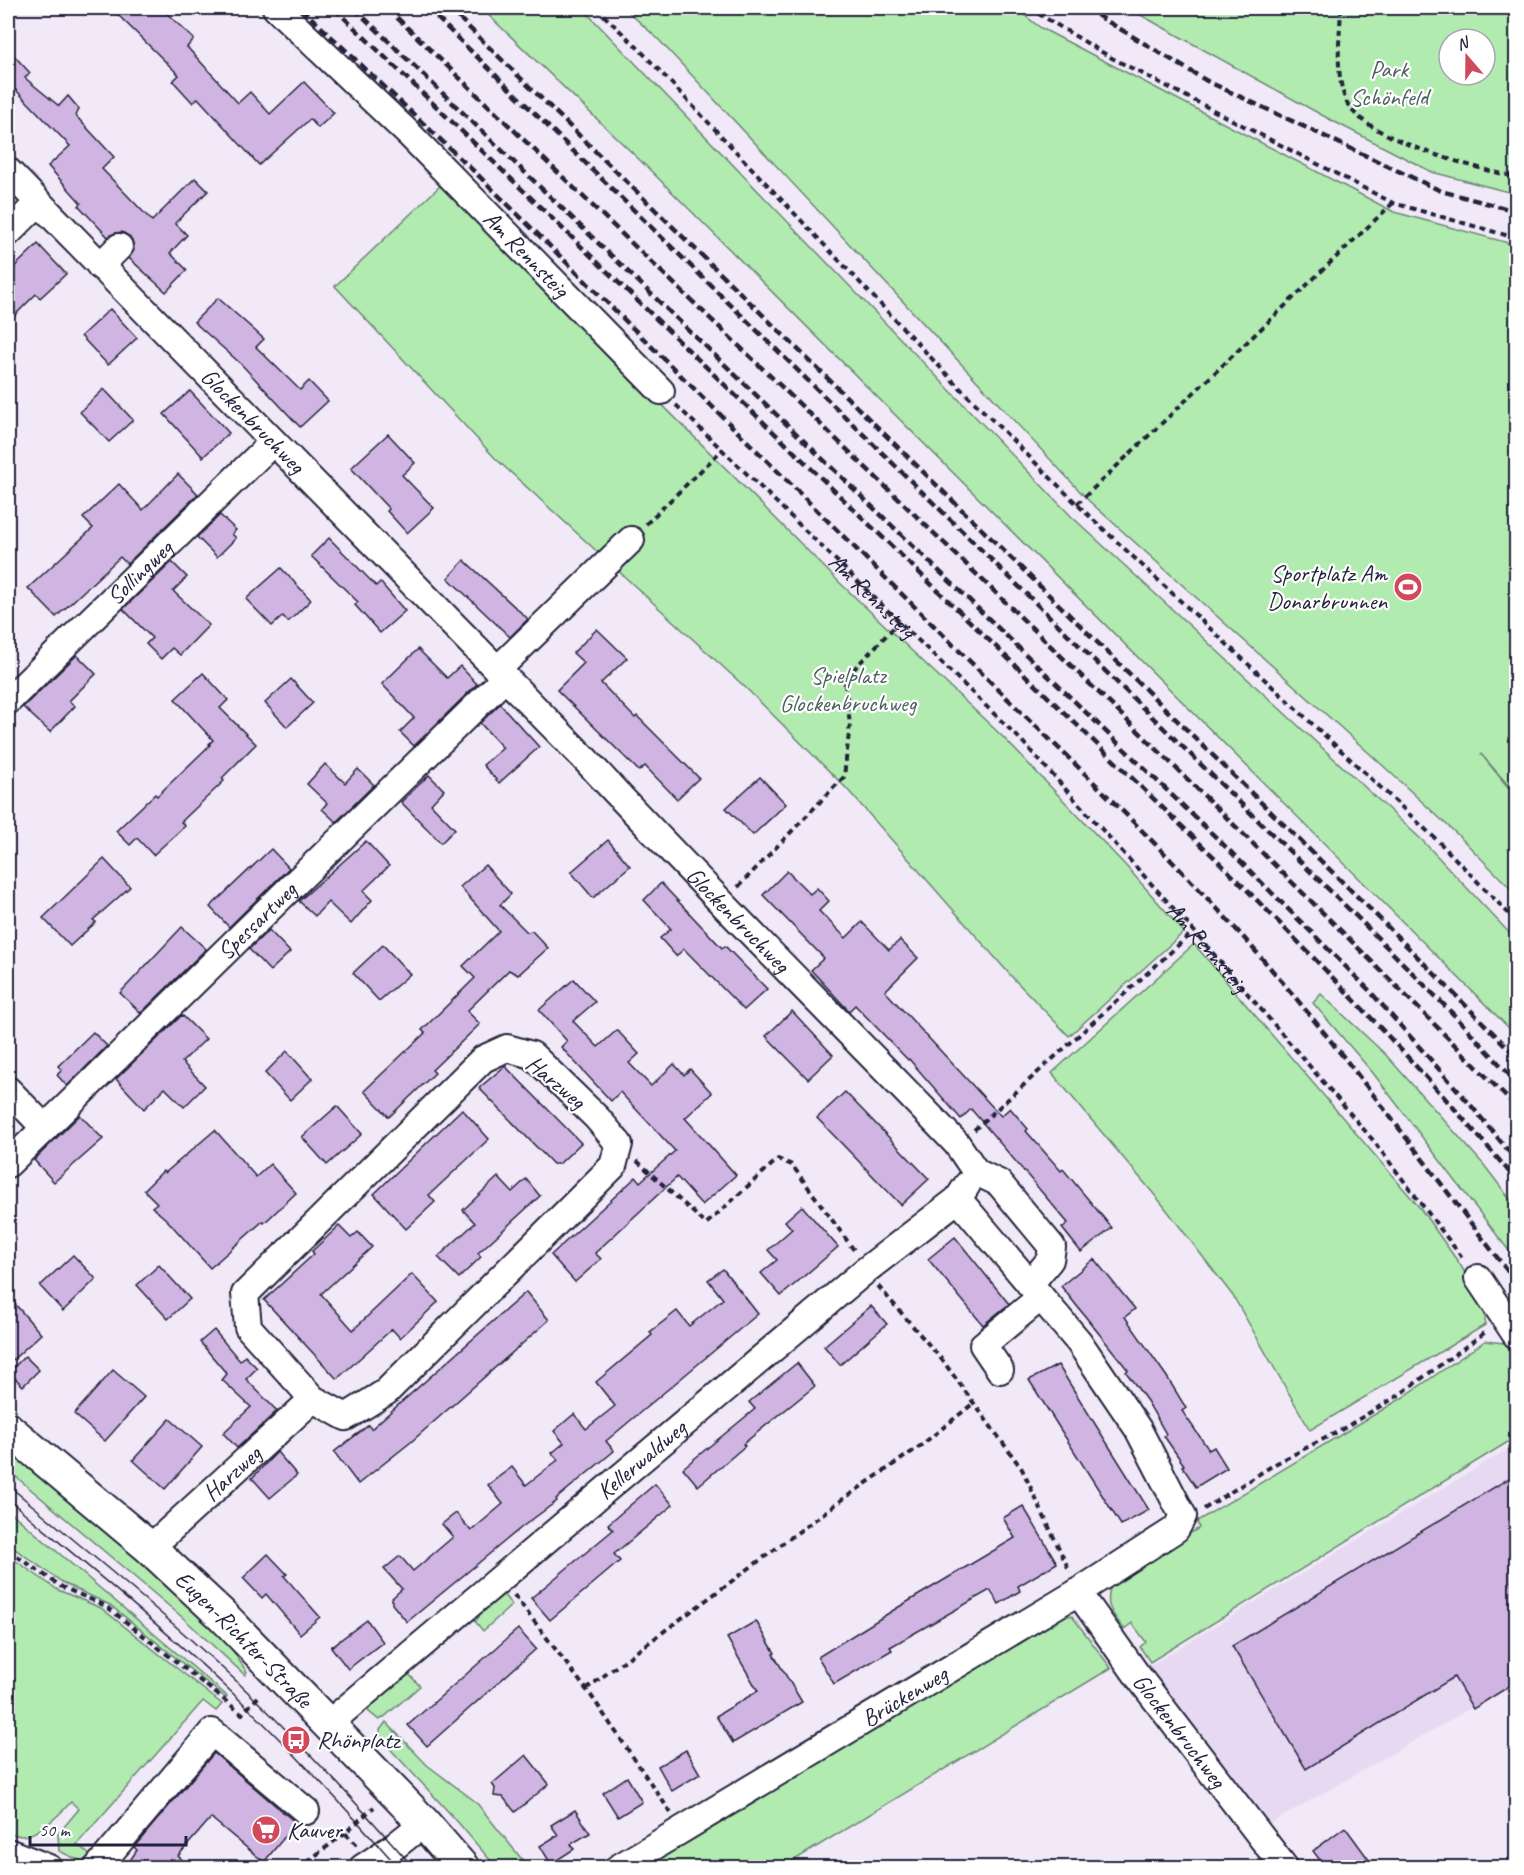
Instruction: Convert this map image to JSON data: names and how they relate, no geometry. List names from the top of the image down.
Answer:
{
  "streets": {
    "main road": ["Eugen-Richter-Straße"],
    "street": [
      "Am Rennsteig",
      "Glockenbruchweg",
      "Sollingweg",
      "Spessartweg",
      "Harzweg",
      "Kellerwaldweg",
      "Brückenweg"
    ]
  },
  "crossings": [
    ["Glockenbruchweg", "Sollingweg"],
    ["Glockenbruchweg", "Spessartweg"],
    ["Glockenbruchweg", "Brückenweg"],
    ["Harzweg", "Eugen-Richter-Straße"],
    ["Kellerwaldweg", "Eugen-Richter-Straße"]
  ],
  "parks": ["Park Schönfeld", "Spielplatz Glockenbruchweg"],
  "places": {
    "sports": ["Sportplatz Am Donarbrunnen"],
    "bus stop": ["Rhönplatz"],
    "supermarket": ["Kauver"]
  },
  "scale_bar": "50 m",
  "north": "top"
}
